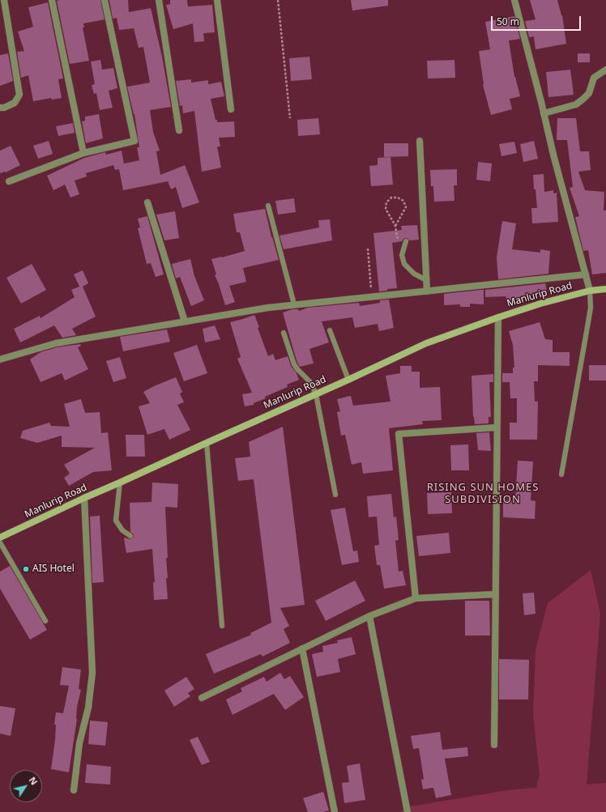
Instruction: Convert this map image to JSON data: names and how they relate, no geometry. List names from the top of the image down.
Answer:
{
  "streets": {
    "main road": ["Manlurip Road"]
  },
  "districts": ["RISING SUN HOMES SUBDIVISION"],
  "places": ["AIS Hotel"],
  "scale_bar": "50 m",
  "north": "top right"
}
